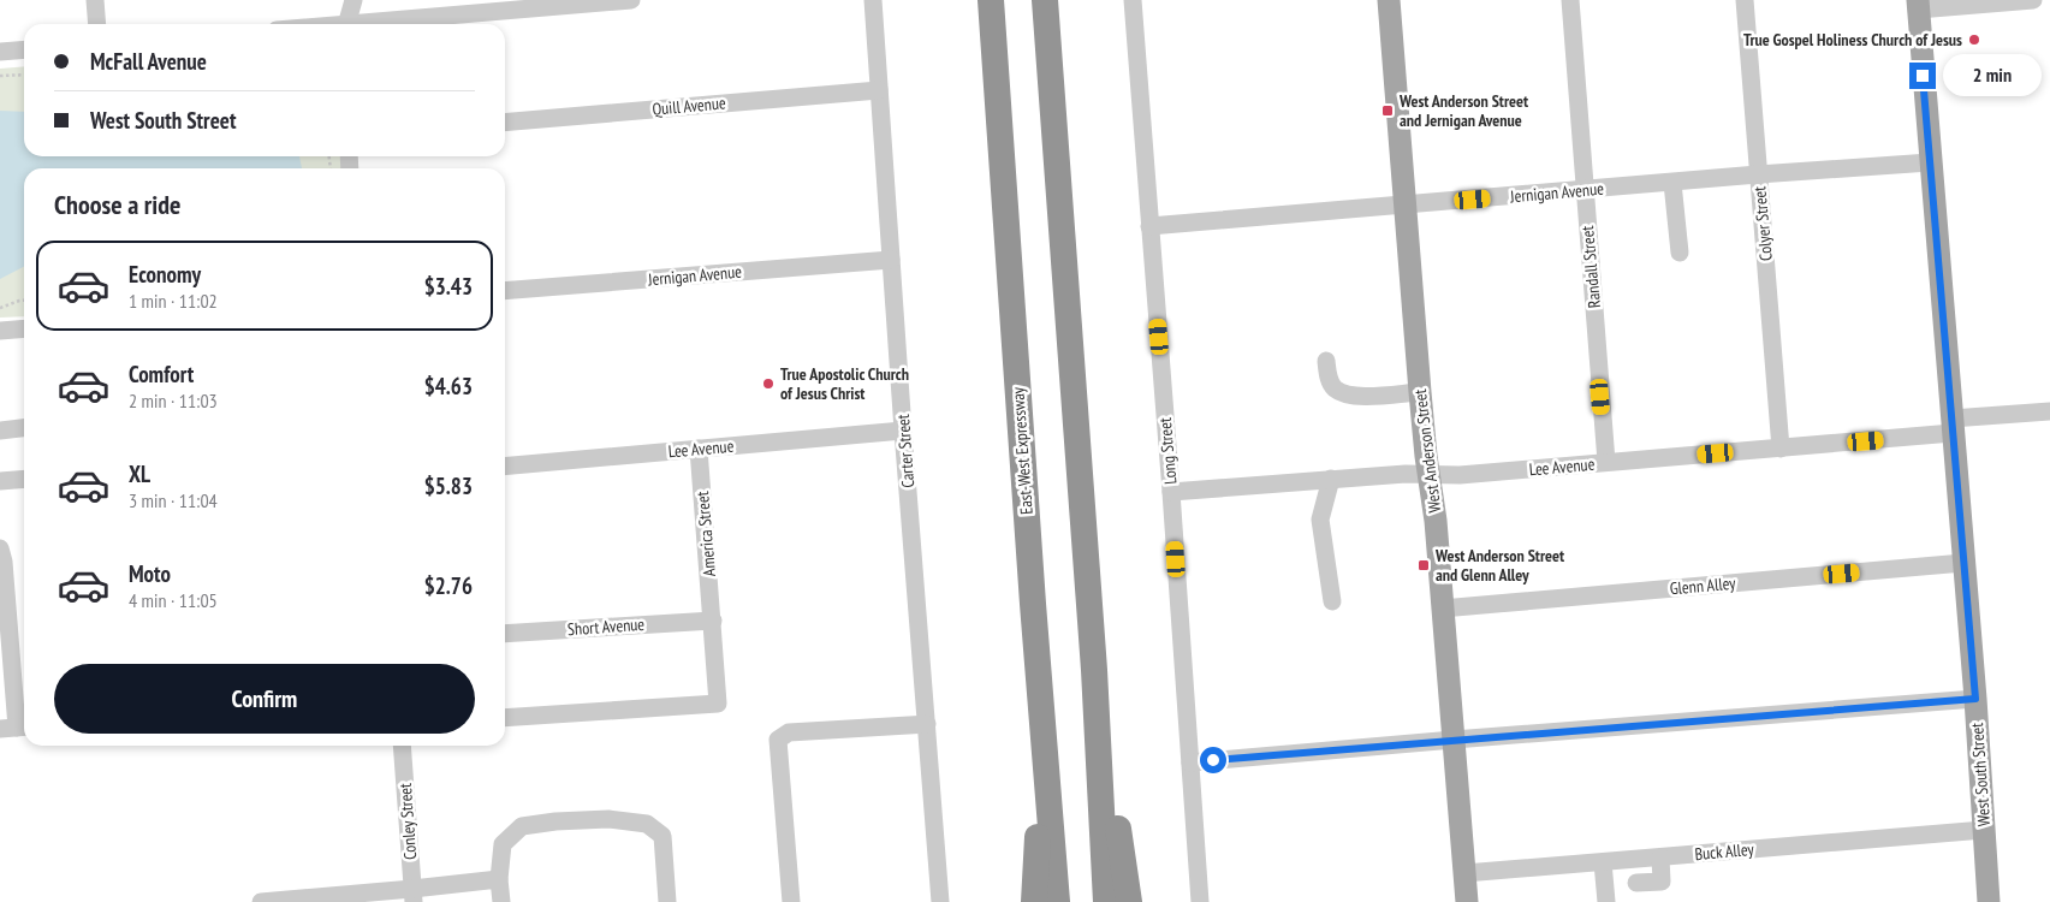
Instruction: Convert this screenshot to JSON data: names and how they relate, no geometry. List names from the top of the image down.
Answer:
{
  "streets": {
    "highway": ["East-West Expressway"],
    "main road": ["West Anderson Street", "West South Street"],
    "street": [
      "Quill Avenue",
      "Jernigan Avenue",
      "Colyer Street",
      "Randall Street",
      "Lee Avenue",
      "Carter Street",
      "Long Street",
      "America Street",
      "Glenn Alley",
      "Short Avenue",
      "Conley Street",
      "Buck Alley"
    ]
  },
  "crossings": [
    ["Quill Avenue", "Carter Street"],
    ["Jernigan Avenue", "Colyer Street"],
    ["Jernigan Avenue", "Randall Street"],
    ["Jernigan Avenue", "Carter Street"],
    ["Jernigan Avenue", "Long Street"],
    ["Jernigan Avenue", "West Anderson Street"],
    ["Jernigan Avenue", "West South Street"],
    ["Colyer Street", "Lee Avenue"],
    ["Randall Street", "Lee Avenue"],
    ["Lee Avenue", "Carter Street"],
    ["Lee Avenue", "Long Street"],
    ["Lee Avenue", "West Anderson Street"],
    ["Lee Avenue", "America Street"],
    ["Lee Avenue", "West South Street"],
    ["West Anderson Street", "Glenn Alley"],
    ["West Anderson Street", "Buck Alley"],
    ["America Street", "Short Avenue"],
    ["Glenn Alley", "West South Street"],
    ["West South Street", "Buck Alley"]
  ],
  "places": {
    "other": ["True Gospel Holiness Church of Jesus", "True Apostolic Church of Jesus Christ"],
    "transit": ["West Anderson Street and Jernigan Avenue", "West Anderson Street and Glenn Alley"]
  },
  "page": {
    "banner": ["McFall Avenue", "West South Street"],
    "bubble": "2 min",
    "heading": "Choose a ride",
    "list": [
      {
        "name": "Economy",
        "note": "1 min · 11:02",
        "value": "$3.43"
      },
      {
        "name": "Comfort",
        "note": "2 min · 11:03",
        "value": "$4.63"
      },
      {
        "name": "XL",
        "note": "3 min · 11:04",
        "value": "$5.83"
      },
      {
        "name": "Moto",
        "note": "4 min · 11:05",
        "value": "$2.76"
      }
    ],
    "buttons": "Confirm"
  }
}
